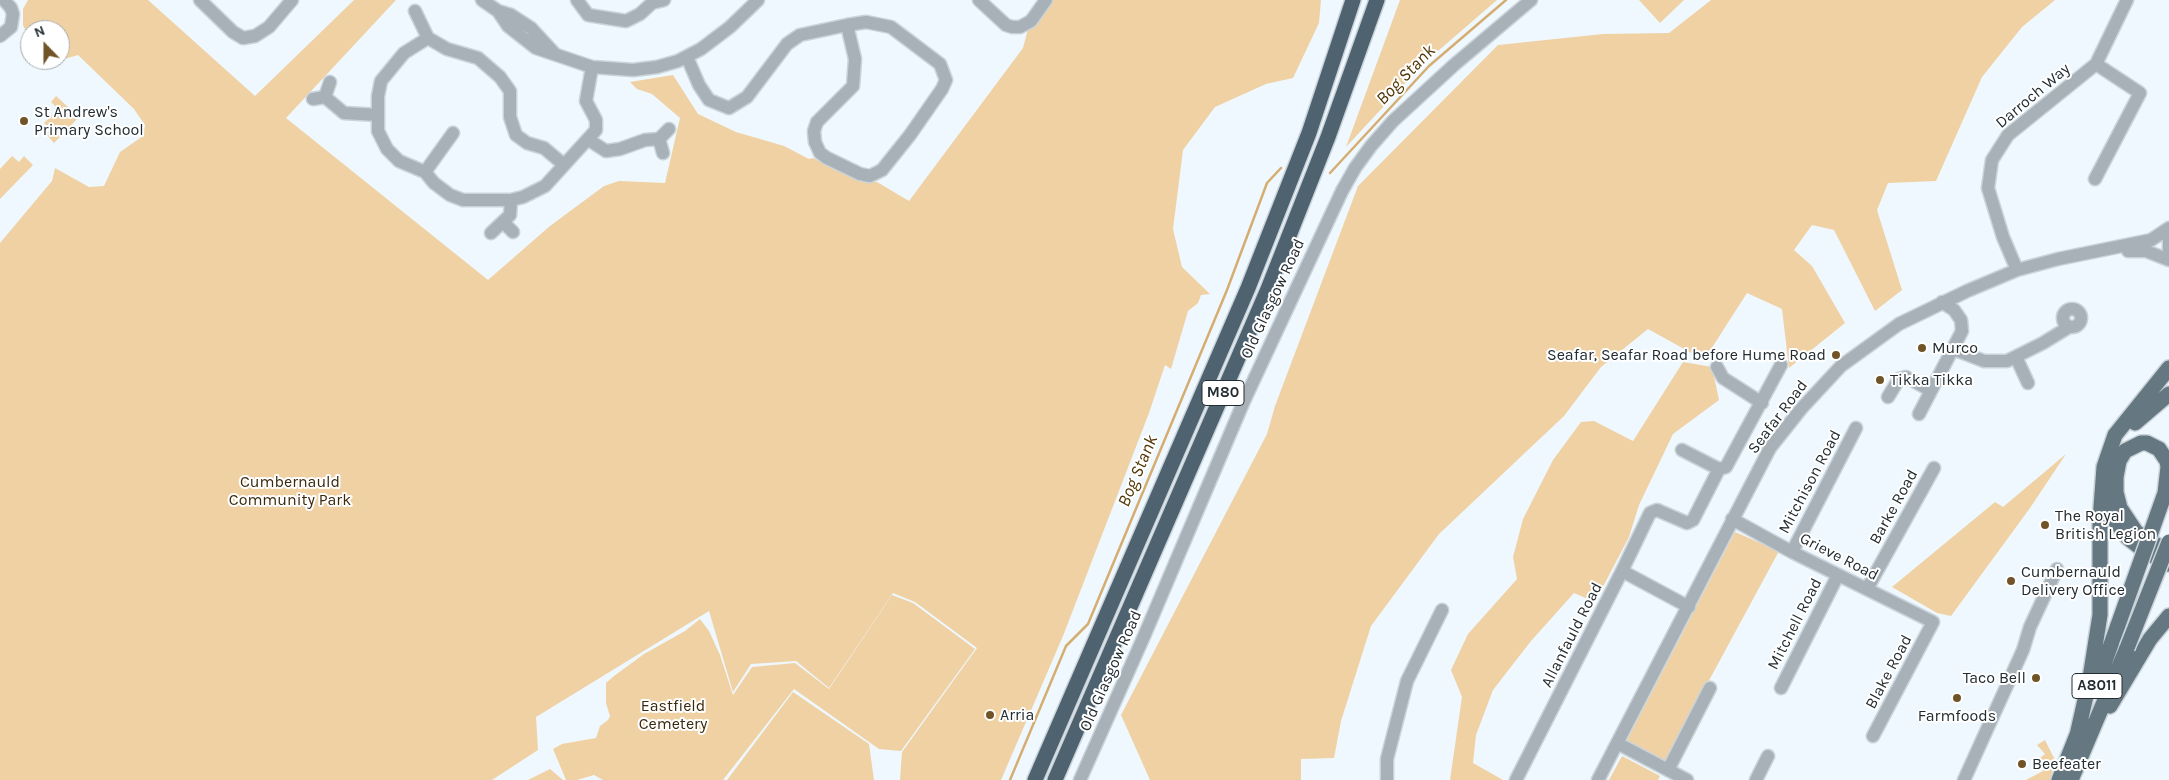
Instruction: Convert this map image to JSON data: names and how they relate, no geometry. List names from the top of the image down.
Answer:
{
  "streets": {
    "highway": ["M80"],
    "main road": ["A8011"],
    "street": [
      "Darroch Way",
      "Old Glasgow Road",
      "Seafar Road",
      "Mitchison Road",
      "Barke Road",
      "Grieve Road",
      "Mitchell Road",
      "Allanfauld Road",
      "Blake Road"
    ]
  },
  "crossings": [
    ["Darroch Way", "Seafar Road"],
    ["Seafar Road", "Grieve Road"],
    ["Seafar Road", "Allanfauld Road"],
    ["Mitchison Road", "Grieve Road"],
    ["Barke Road", "Grieve Road"],
    ["Grieve Road", "Mitchell Road"],
    ["Grieve Road", "Blake Road"]
  ],
  "water": ["Bog Stank"],
  "parks": ["Cumbernauld Community Park", "Eastfield Cemetery"],
  "places": [
    "St Andrew's Primary School",
    "Murco",
    "Seafar, Seafar Road before Hume Road",
    "Tikka Tikka",
    "The Royal British Legion",
    "Cumbernauld Delivery Office",
    "Taco Bell",
    "Farmfoods",
    "Arria",
    "Beefeater"
  ],
  "north": "top"
}
